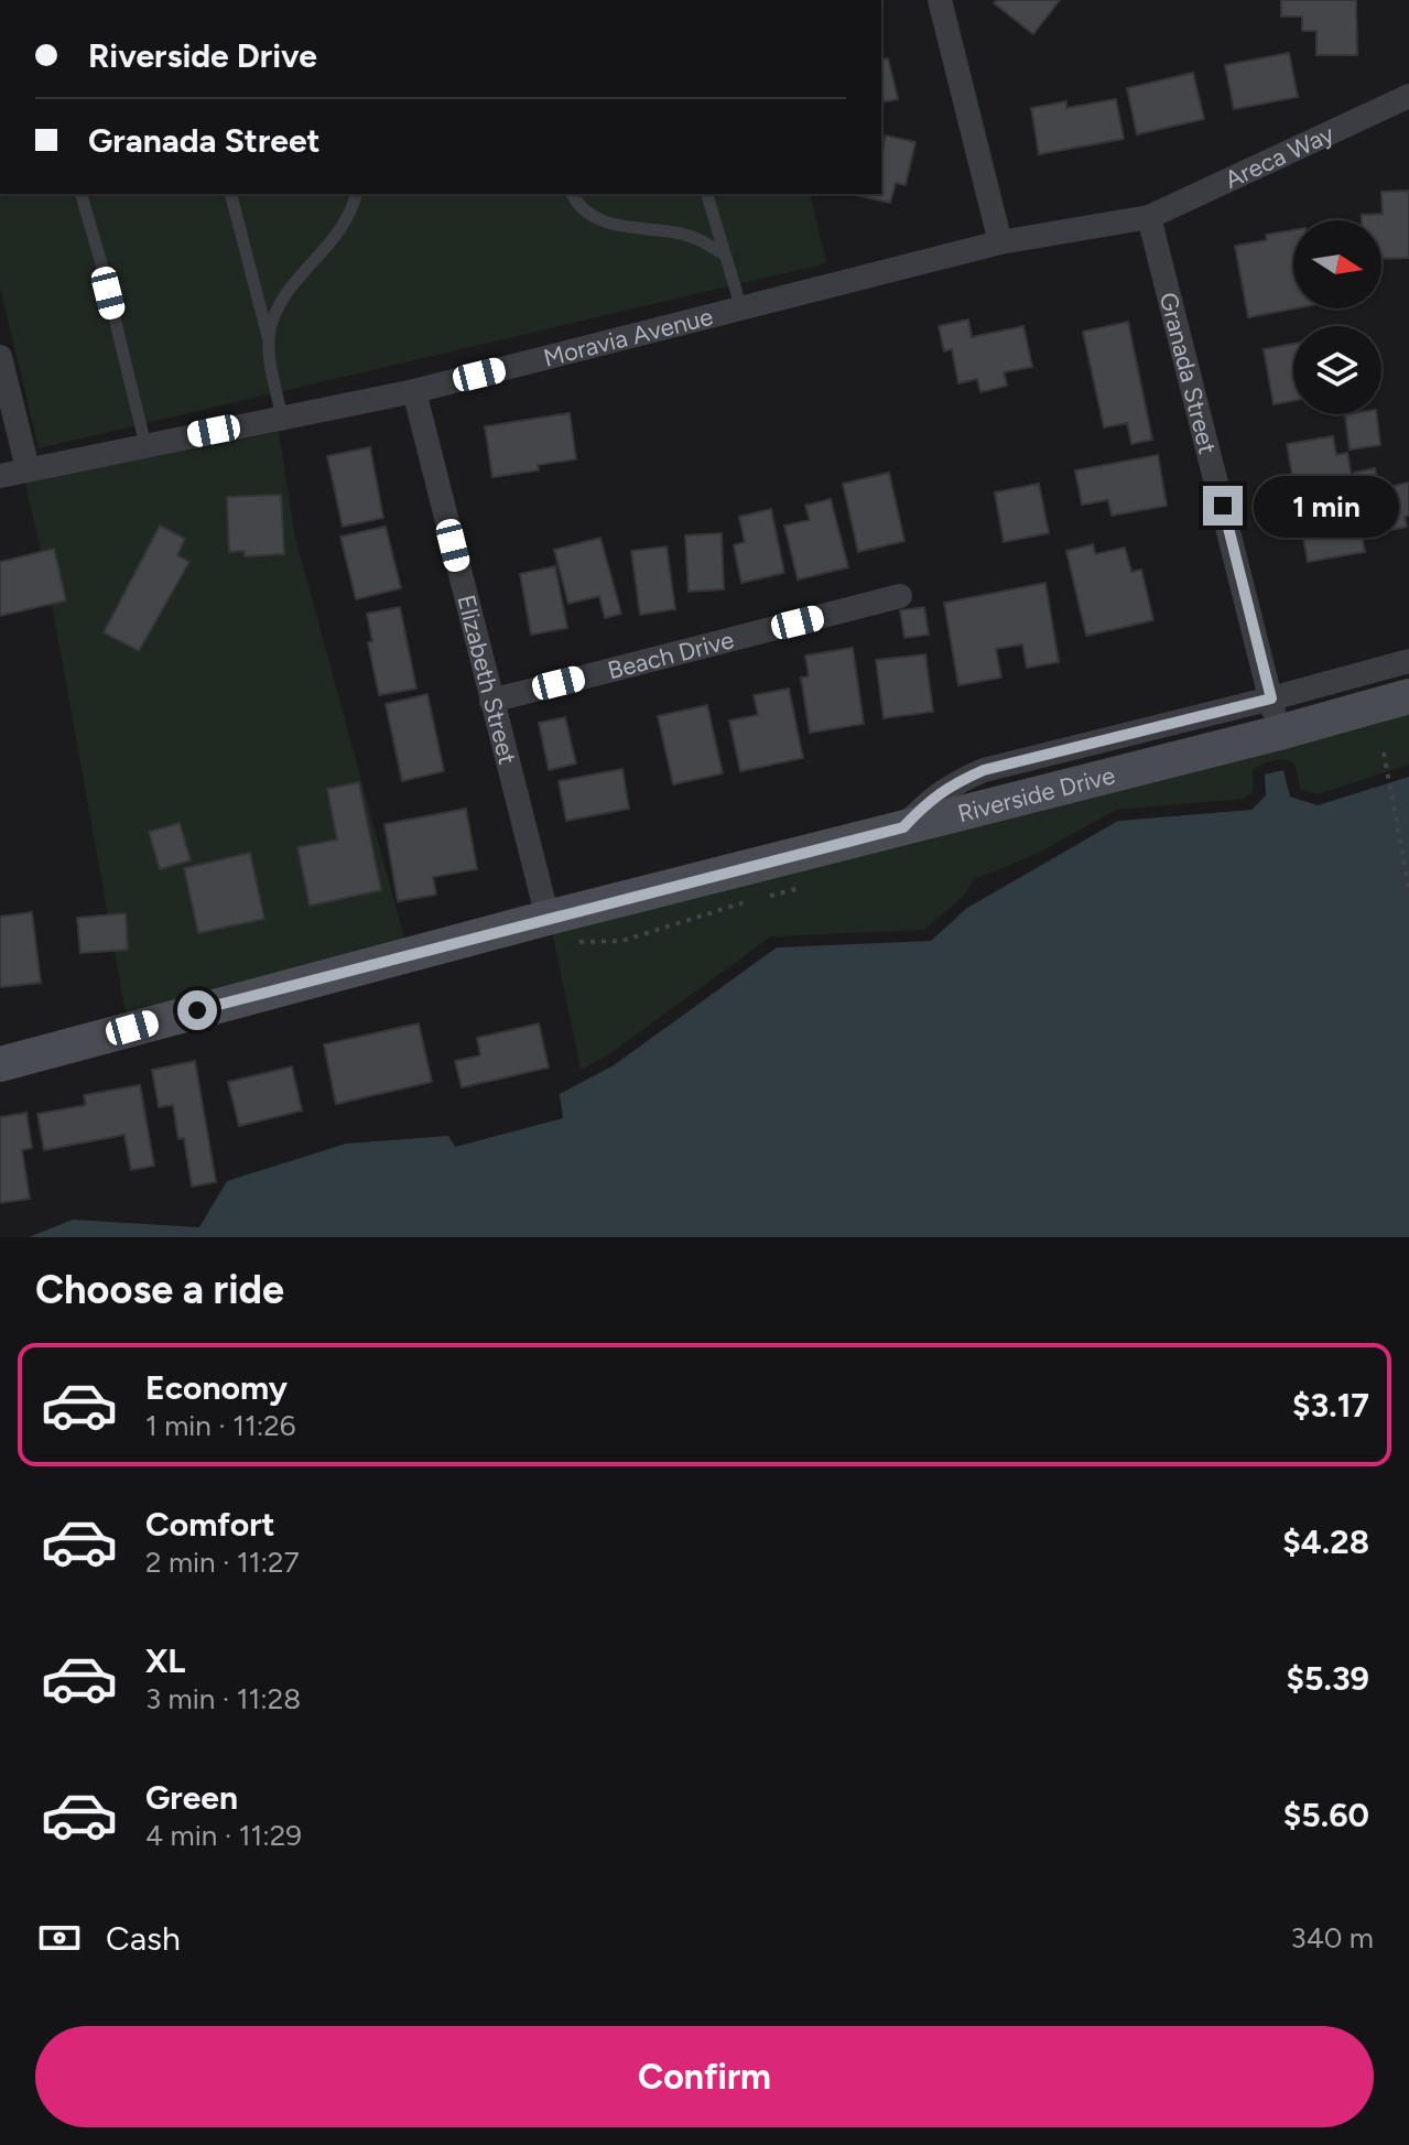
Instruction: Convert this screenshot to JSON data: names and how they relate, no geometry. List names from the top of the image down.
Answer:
{
  "streets": {
    "street": [
      "Areca Way",
      "Moravia Avenue",
      "Granada Street",
      "Beach Drive",
      "Elizabeth Street",
      "Riverside Drive"
    ]
  },
  "crossings": [
    ["Areca Way", "Moravia Avenue"],
    ["Areca Way", "Granada Street"],
    ["Moravia Avenue", "Granada Street"],
    ["Moravia Avenue", "Elizabeth Street"],
    ["Granada Street", "Riverside Drive"],
    ["Beach Drive", "Elizabeth Street"],
    ["Elizabeth Street", "Riverside Drive"]
  ],
  "north": "right",
  "page": {
    "banner": ["Riverside Drive", "Granada Street"],
    "bubble": "1 min",
    "heading": "Choose a ride",
    "list": [
      {
        "name": "Economy",
        "note": "1 min · 11:26",
        "value": "$3.17"
      },
      {
        "name": "Comfort",
        "note": "2 min · 11:27",
        "value": "$4.28"
      },
      {
        "name": "XL",
        "note": "3 min · 11:28",
        "value": "$5.39"
      },
      {
        "name": "Green",
        "note": "4 min · 11:29",
        "value": "$5.60"
      }
    ],
    "pay": ["Cash", "340 m"],
    "buttons": "Confirm"
  }
}
